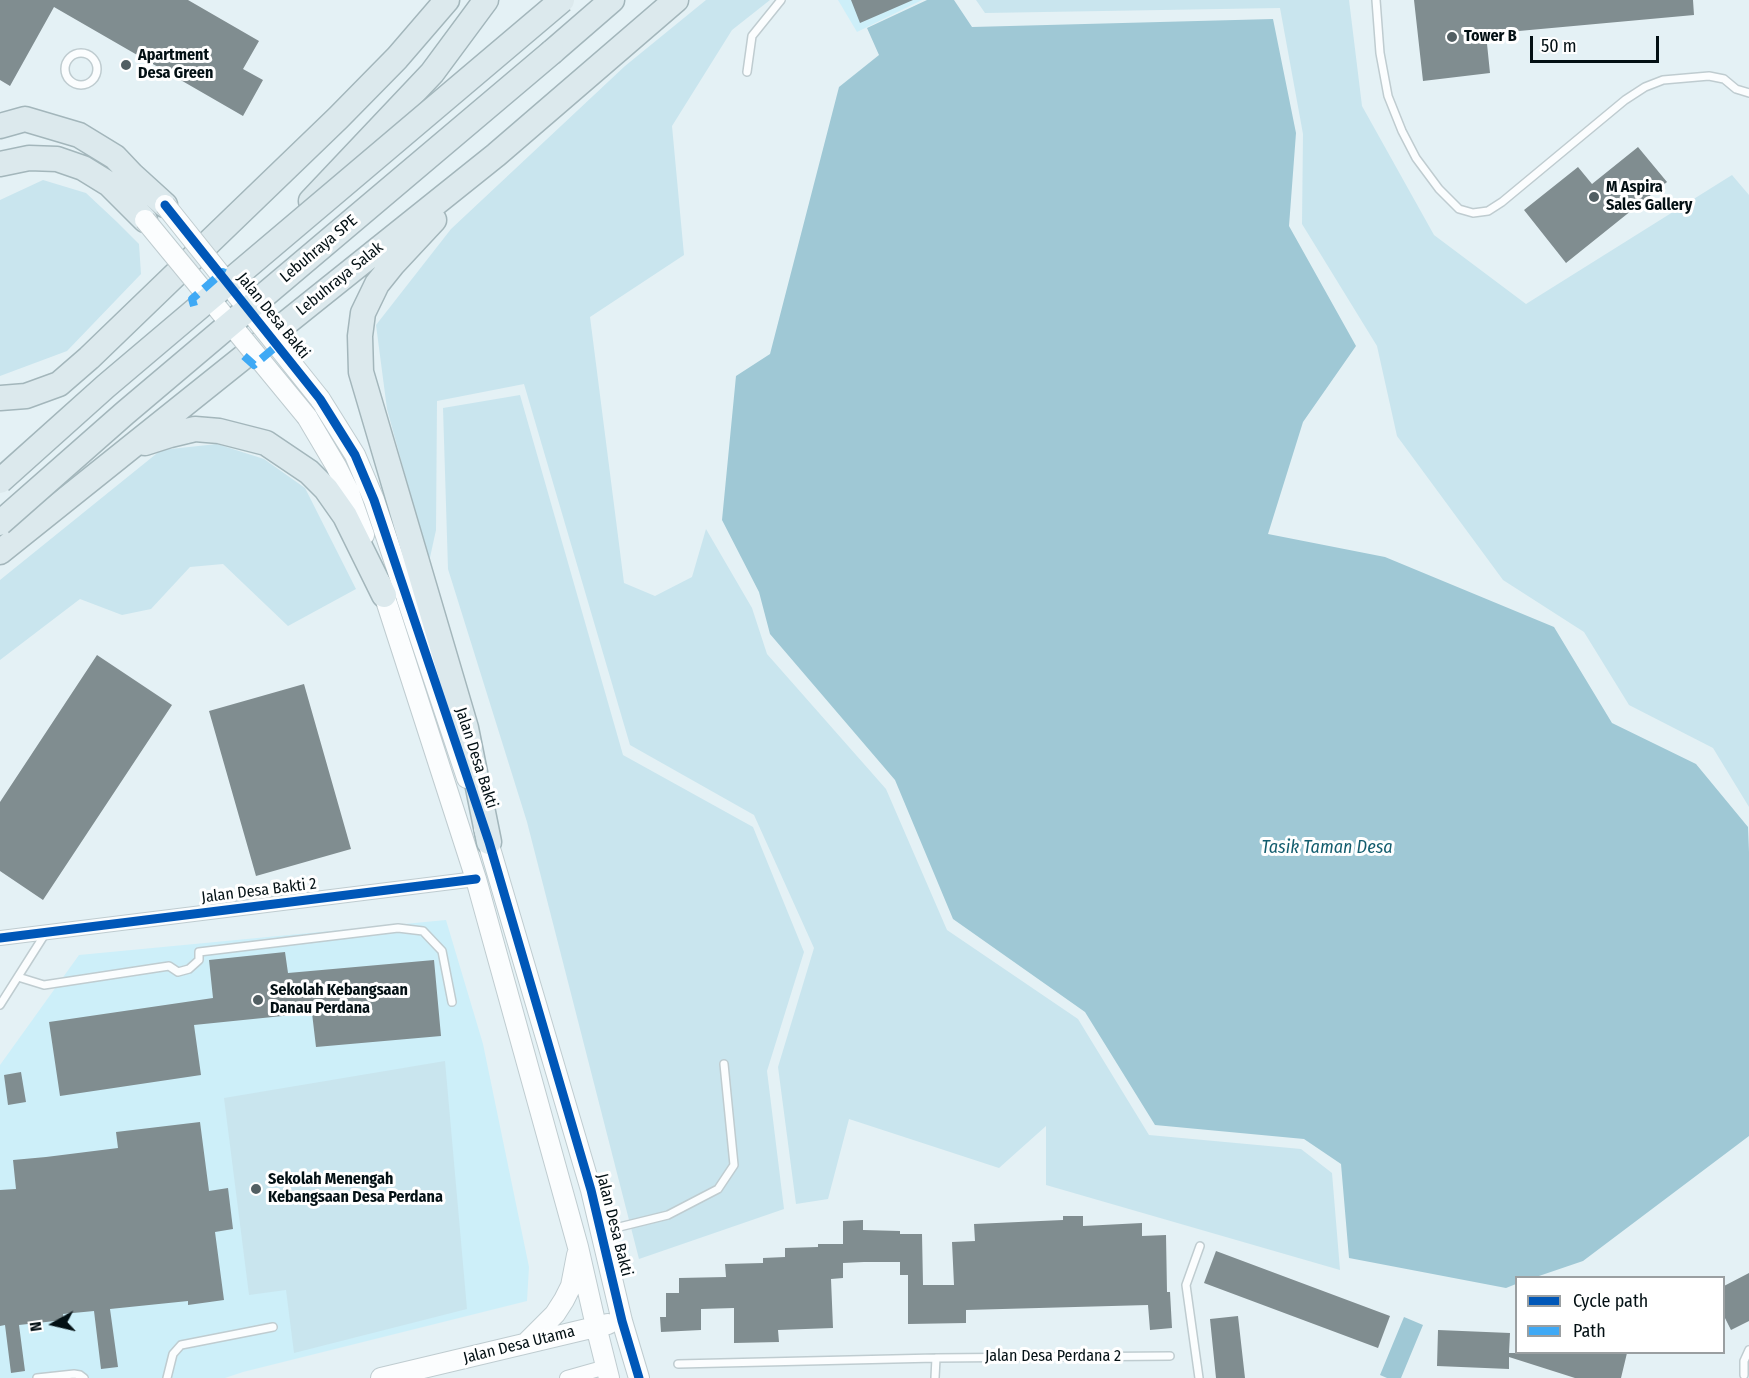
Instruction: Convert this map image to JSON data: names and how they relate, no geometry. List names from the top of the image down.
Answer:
{
  "streets": {
    "highway": ["Lebuhraya SPE", "Lebuhraya Salak"],
    "street": ["Jalan Desa Bakti", "Jalan Desa Bakti 2", "Jalan Desa Utama"],
    "lane": ["Jalan Desa Perdana 2"]
  },
  "crossings": [
    ["Jalan Desa Bakti", "Jalan Desa Utama"]
  ],
  "water": ["Tasik Taman Desa"],
  "places": [
    "Tower B",
    "Apartment Desa Green",
    "M Aspira Sales Gallery",
    "Sekolah Kebangsaan Danau Perdana",
    "Sekolah Menengah Kebangsaan Desa Perdana"
  ],
  "legend": ["Cycle path", "Path"],
  "scale_bar": "50 m",
  "north": "left"
}
